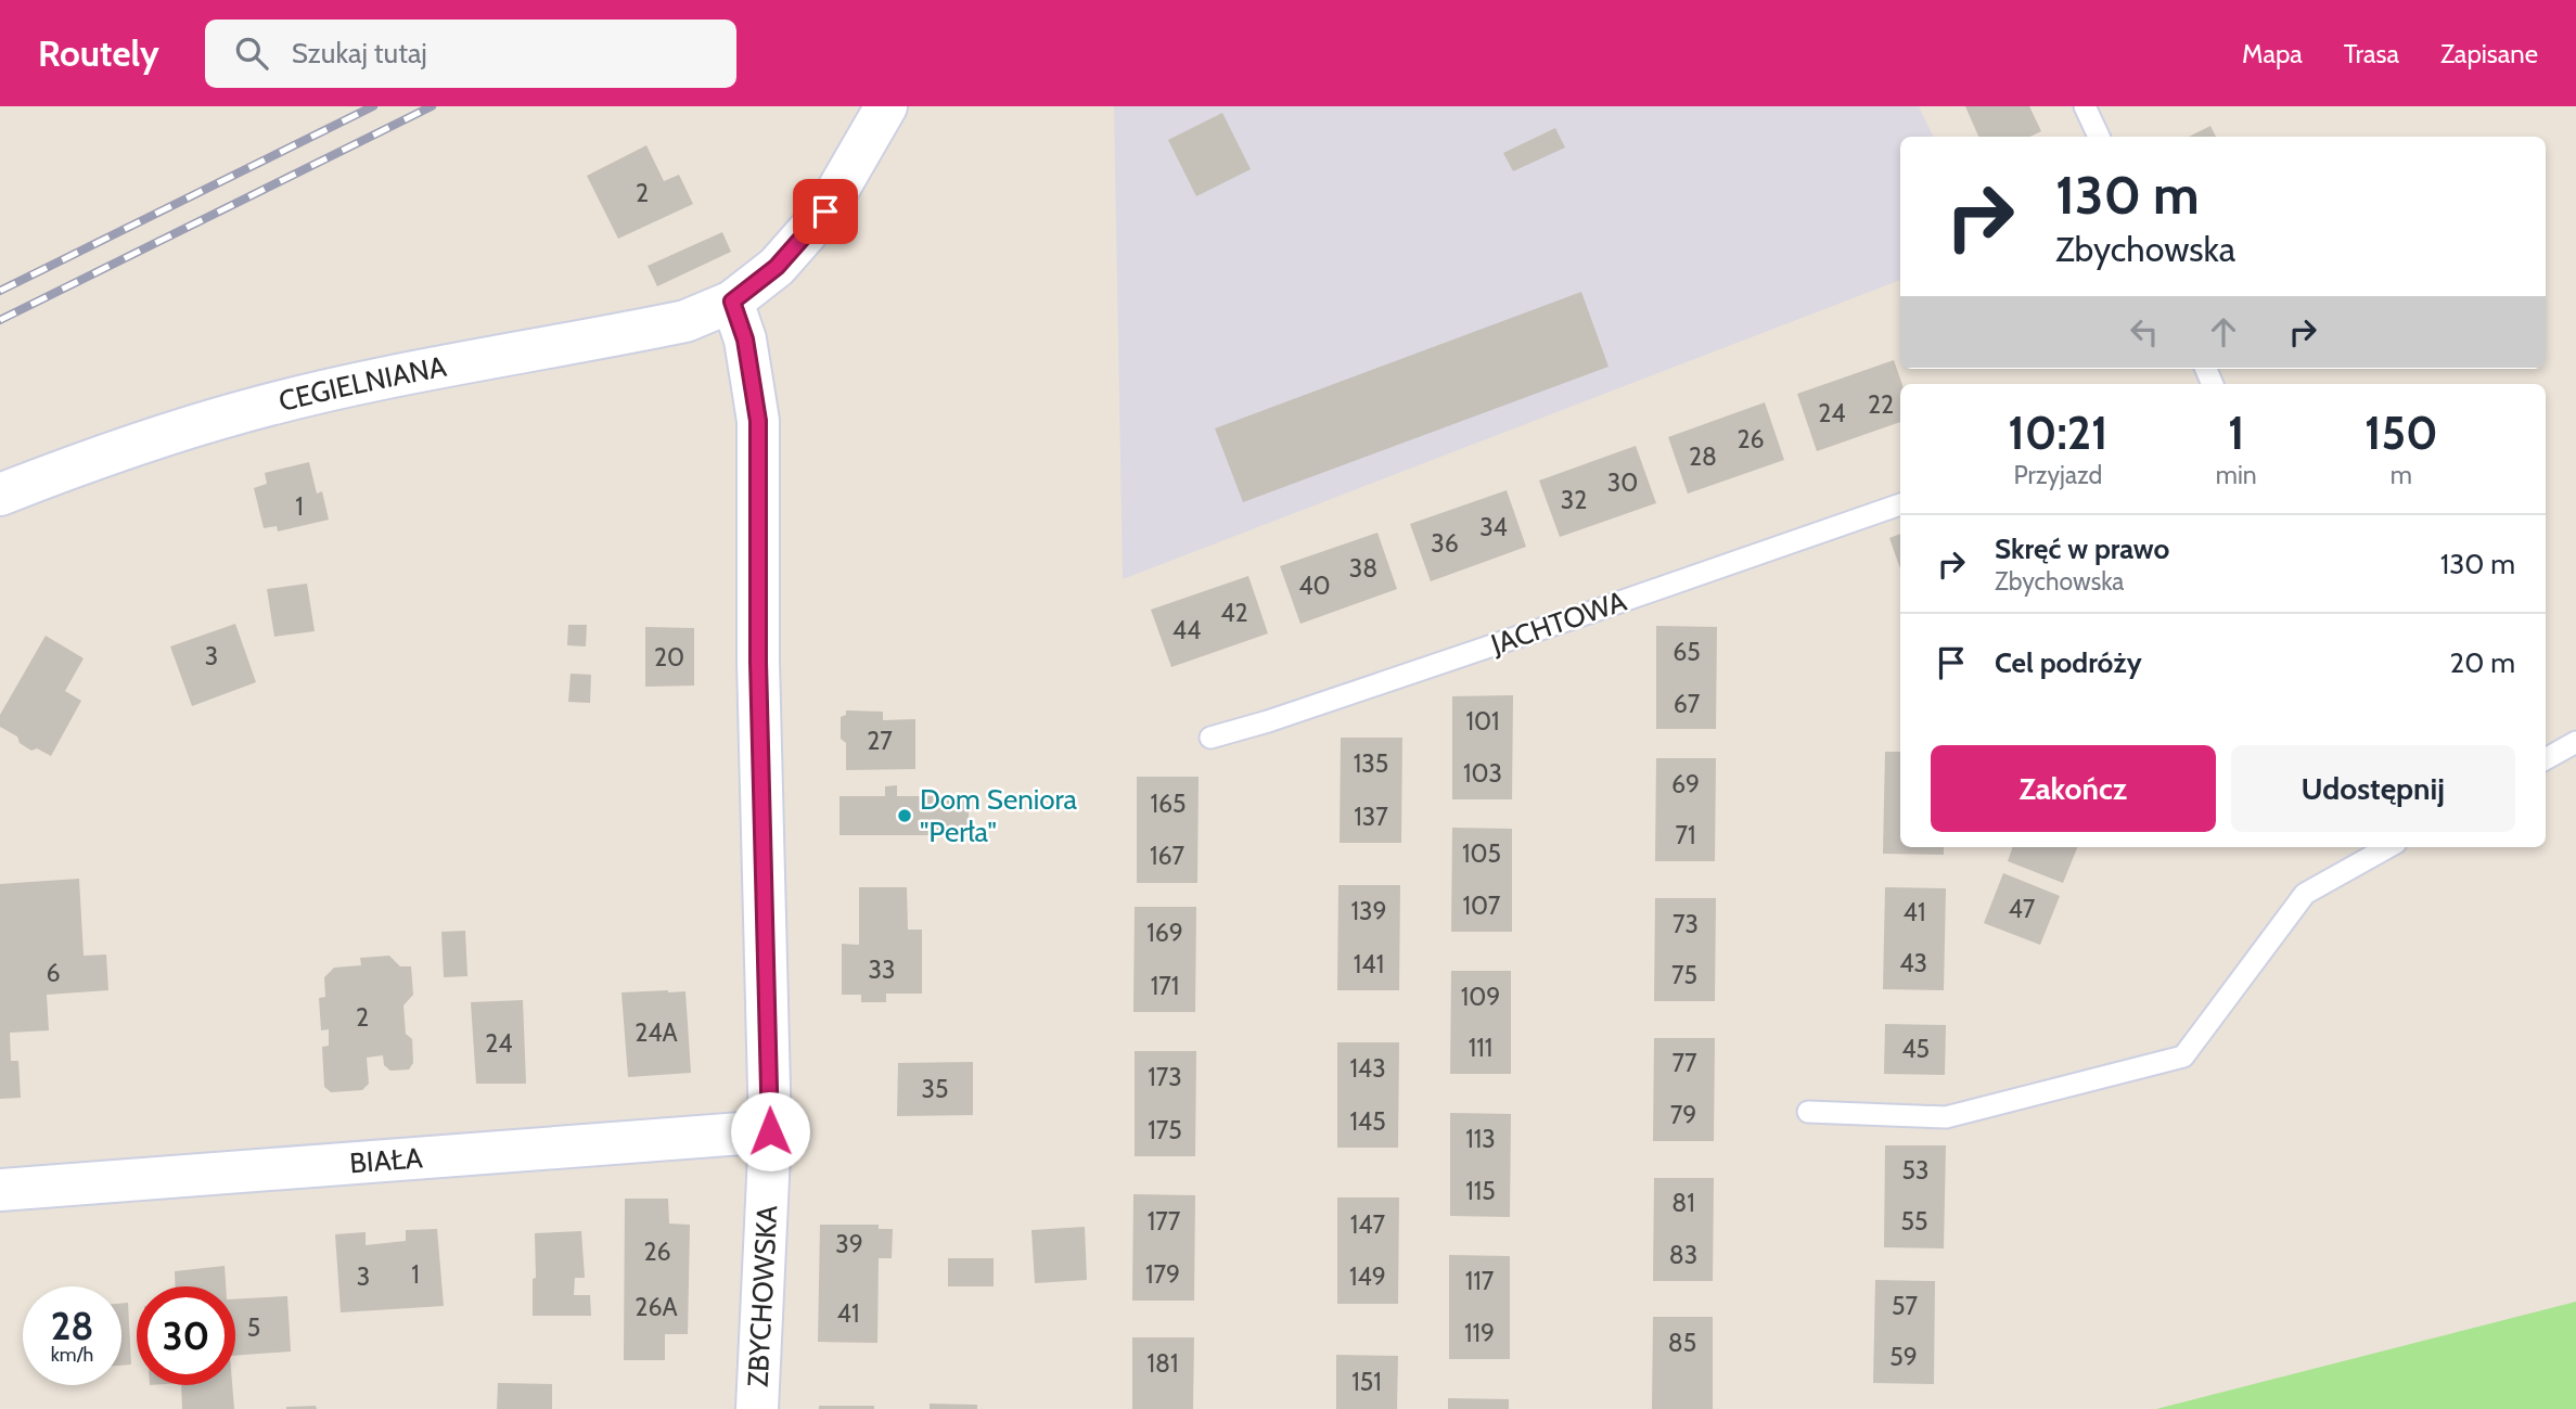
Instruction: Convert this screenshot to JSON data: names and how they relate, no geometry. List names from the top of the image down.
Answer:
{
  "streets": {
    "street": ["CEGIELNIANA", "BIAŁA", "ZBYCHOWSKA"],
    "lane": ["JACHTOWA"]
  },
  "crossings": [
    ["CEGIELNIANA", "ZBYCHOWSKA"],
    ["BIAŁA", "ZBYCHOWSKA"]
  ],
  "places": ["Dom Seniora \"Perła\""],
  "house_numbers": [
    "2",
    "22",
    "24",
    "26",
    "28",
    "30",
    "32",
    "1",
    "34",
    "36",
    "38",
    "40",
    "42",
    "44",
    "65",
    "3",
    "20",
    "67",
    "101",
    "27",
    "135",
    "103",
    "69",
    "165",
    "137",
    "71",
    "105",
    "167",
    "107",
    "47",
    "139",
    "41",
    "73",
    "169",
    "43",
    "141",
    "33",
    "6",
    "75",
    "171",
    "109",
    "2",
    "24A",
    "24",
    "111",
    "45",
    "77",
    "143",
    "173",
    "35",
    "79",
    "145",
    "175",
    "113",
    "53",
    "115",
    "81",
    "177",
    "55",
    "147",
    "39",
    "26",
    "83",
    "1",
    "179",
    "3",
    "149",
    "117",
    "57",
    "26A",
    "41",
    "5",
    "119",
    "85",
    "59",
    "181",
    "151"
  ],
  "page": {
    "header": "Routely",
    "search": "Szukaj tutaj",
    "nav": ["Mapa", "Trasa", "Zapisane"],
    "turn": ["130 m", "Zbychowska"],
    "eta": [
      "10:21",
      "Przyjazd",
      "1",
      "min",
      "150",
      "m"
    ],
    "list": [
      {
        "name": "Skręć w prawo",
        "note": "Zbychowska",
        "value": "130 m"
      },
      {
        "name": "Cel podróży",
        "value": "20 m"
      }
    ],
    "buttons": ["Zakończ", "Udostępnij"],
    "speed": "28 km/h",
    "limit": "30"
  }
}
